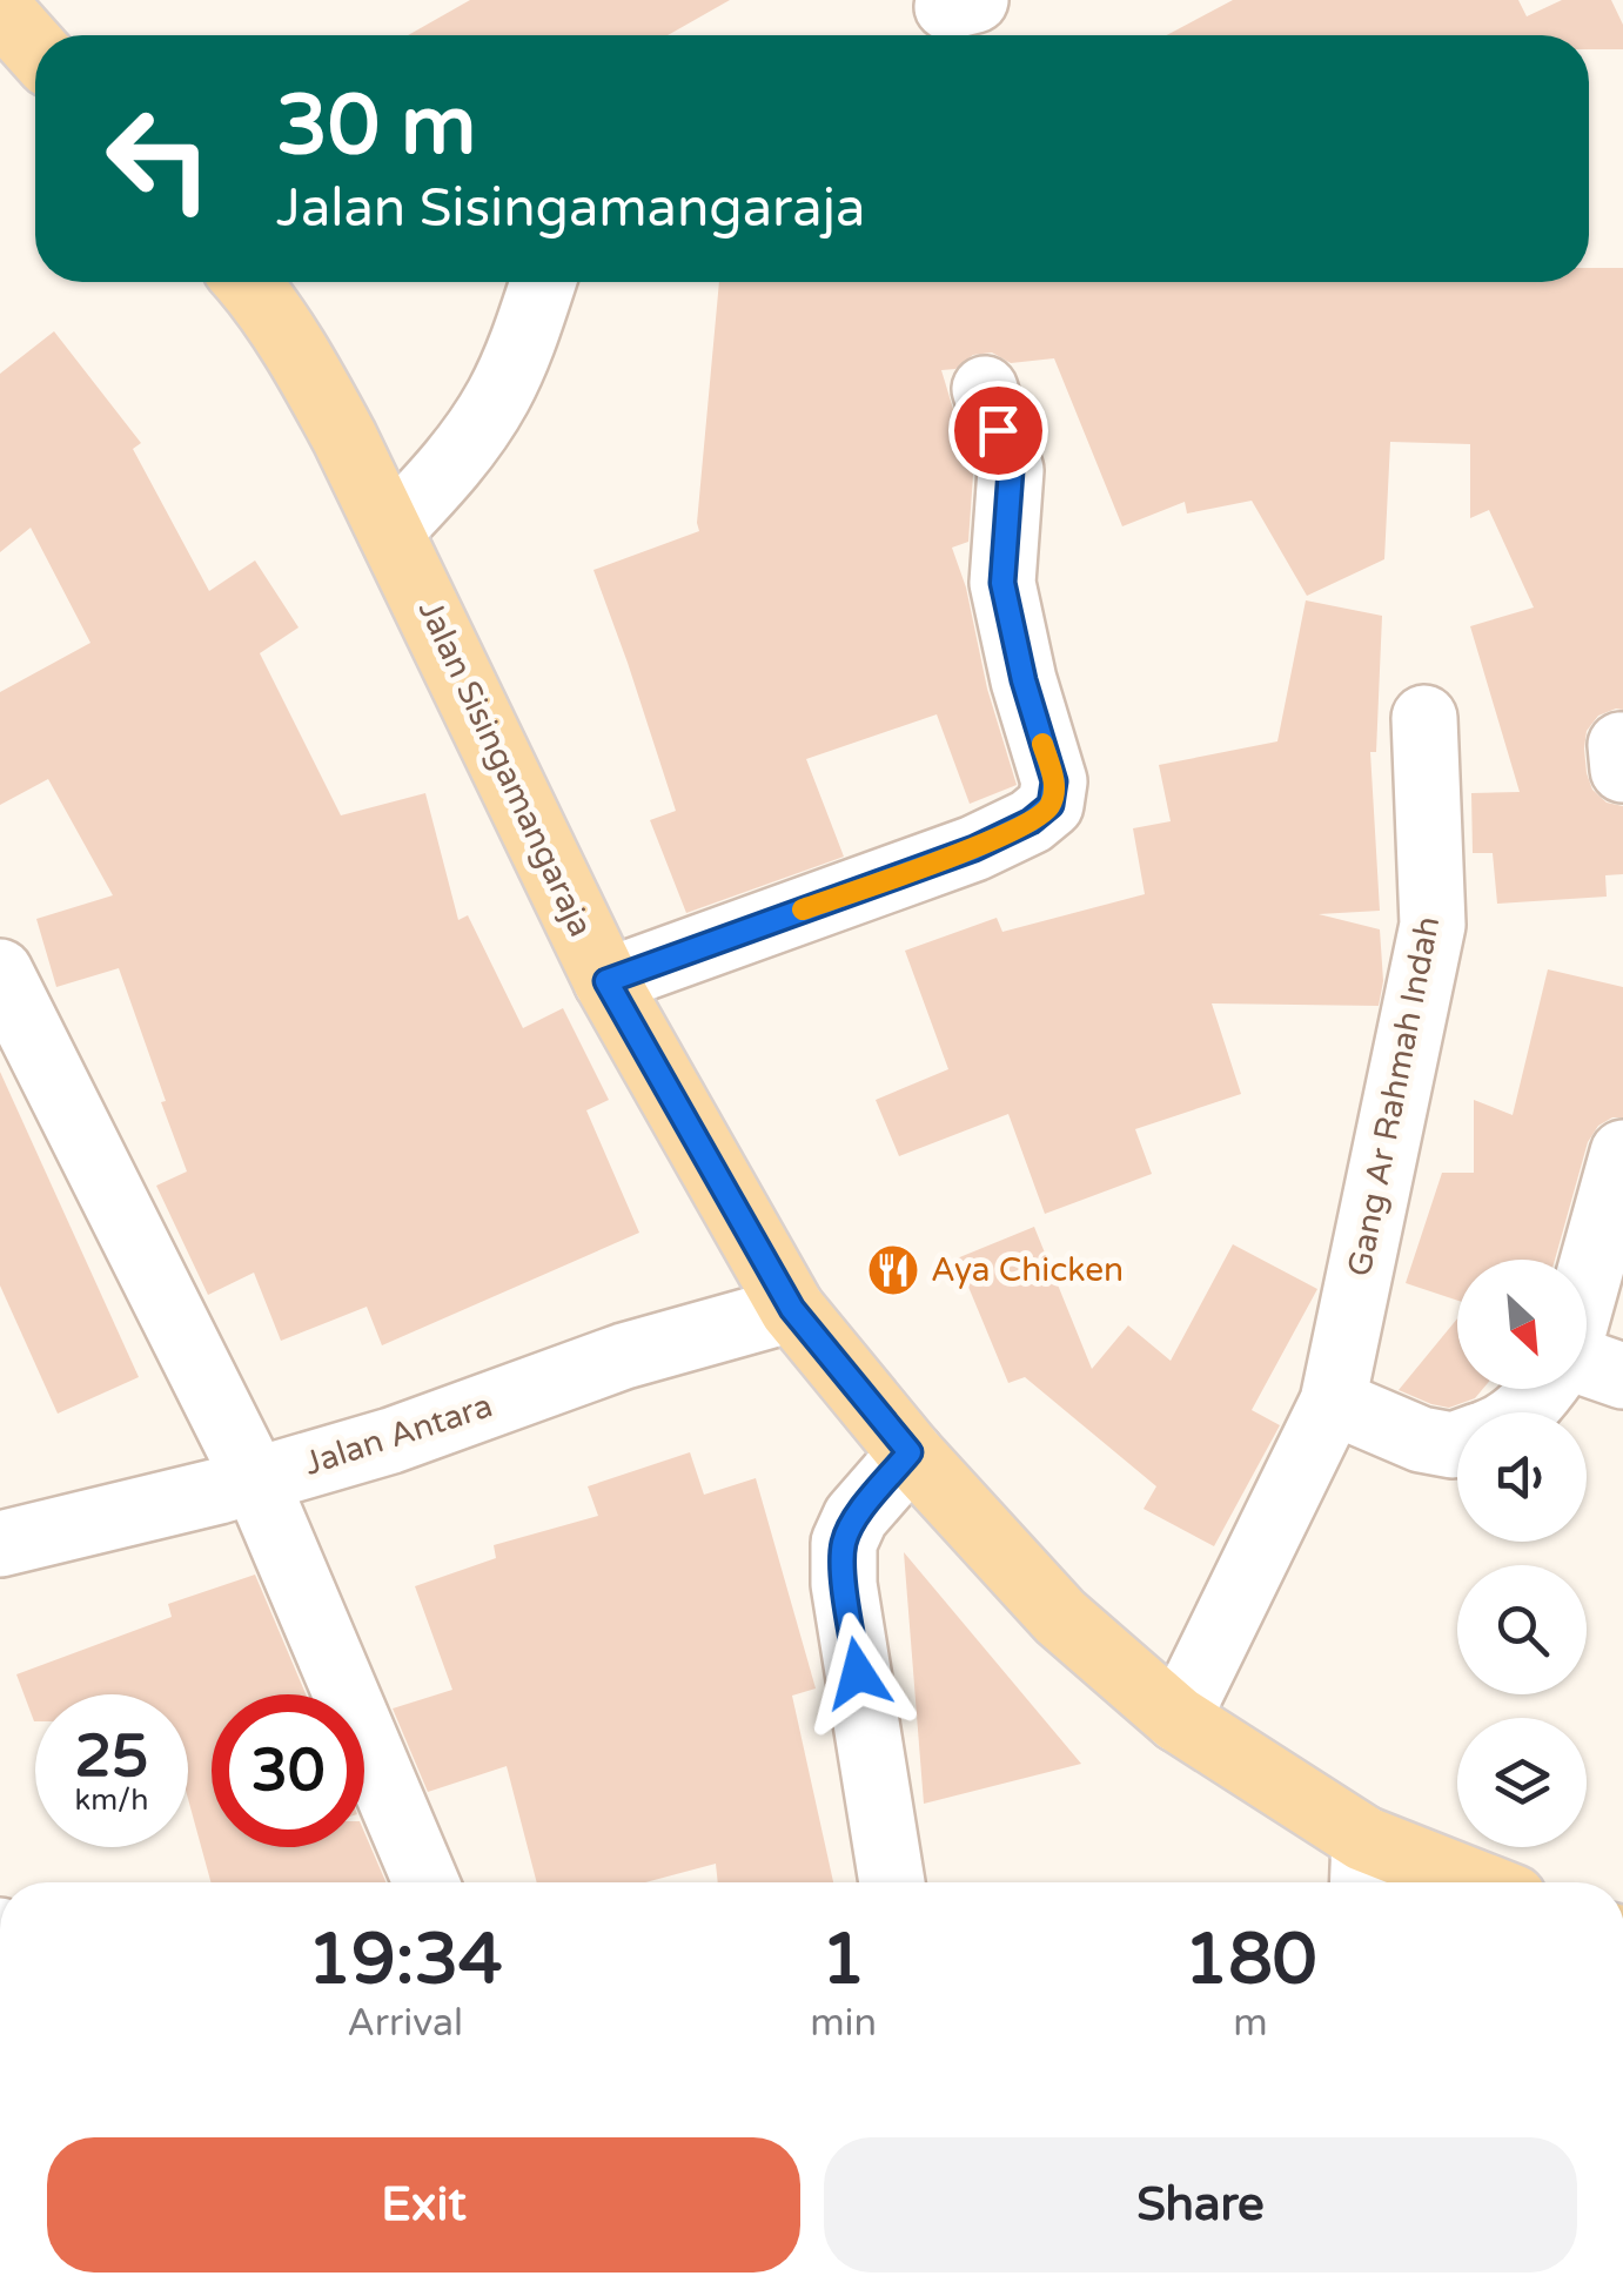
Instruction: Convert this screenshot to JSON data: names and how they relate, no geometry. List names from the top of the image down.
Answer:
{
  "streets": {
    "main road": ["Jalan Sisingamangaraja"],
    "street": ["Gang Ar Rahmah Indah", "Jalan Antara"]
  },
  "crossings": [
    ["Jalan Sisingamangaraja", "Gang Ar Rahmah Indah"],
    ["Jalan Sisingamangaraja", "Jalan Antara"]
  ],
  "places": {
    "restaurant": ["Aya Chicken"]
  },
  "north": "bottom right",
  "page": {
    "turn": ["30 m", "Jalan Sisingamangaraja"],
    "speed": "25 km/h",
    "limit": "30",
    "eta": [
      "19:34",
      "Arrival",
      "1",
      "min",
      "180",
      "m"
    ],
    "buttons": ["Exit", "Share"]
  }
}
